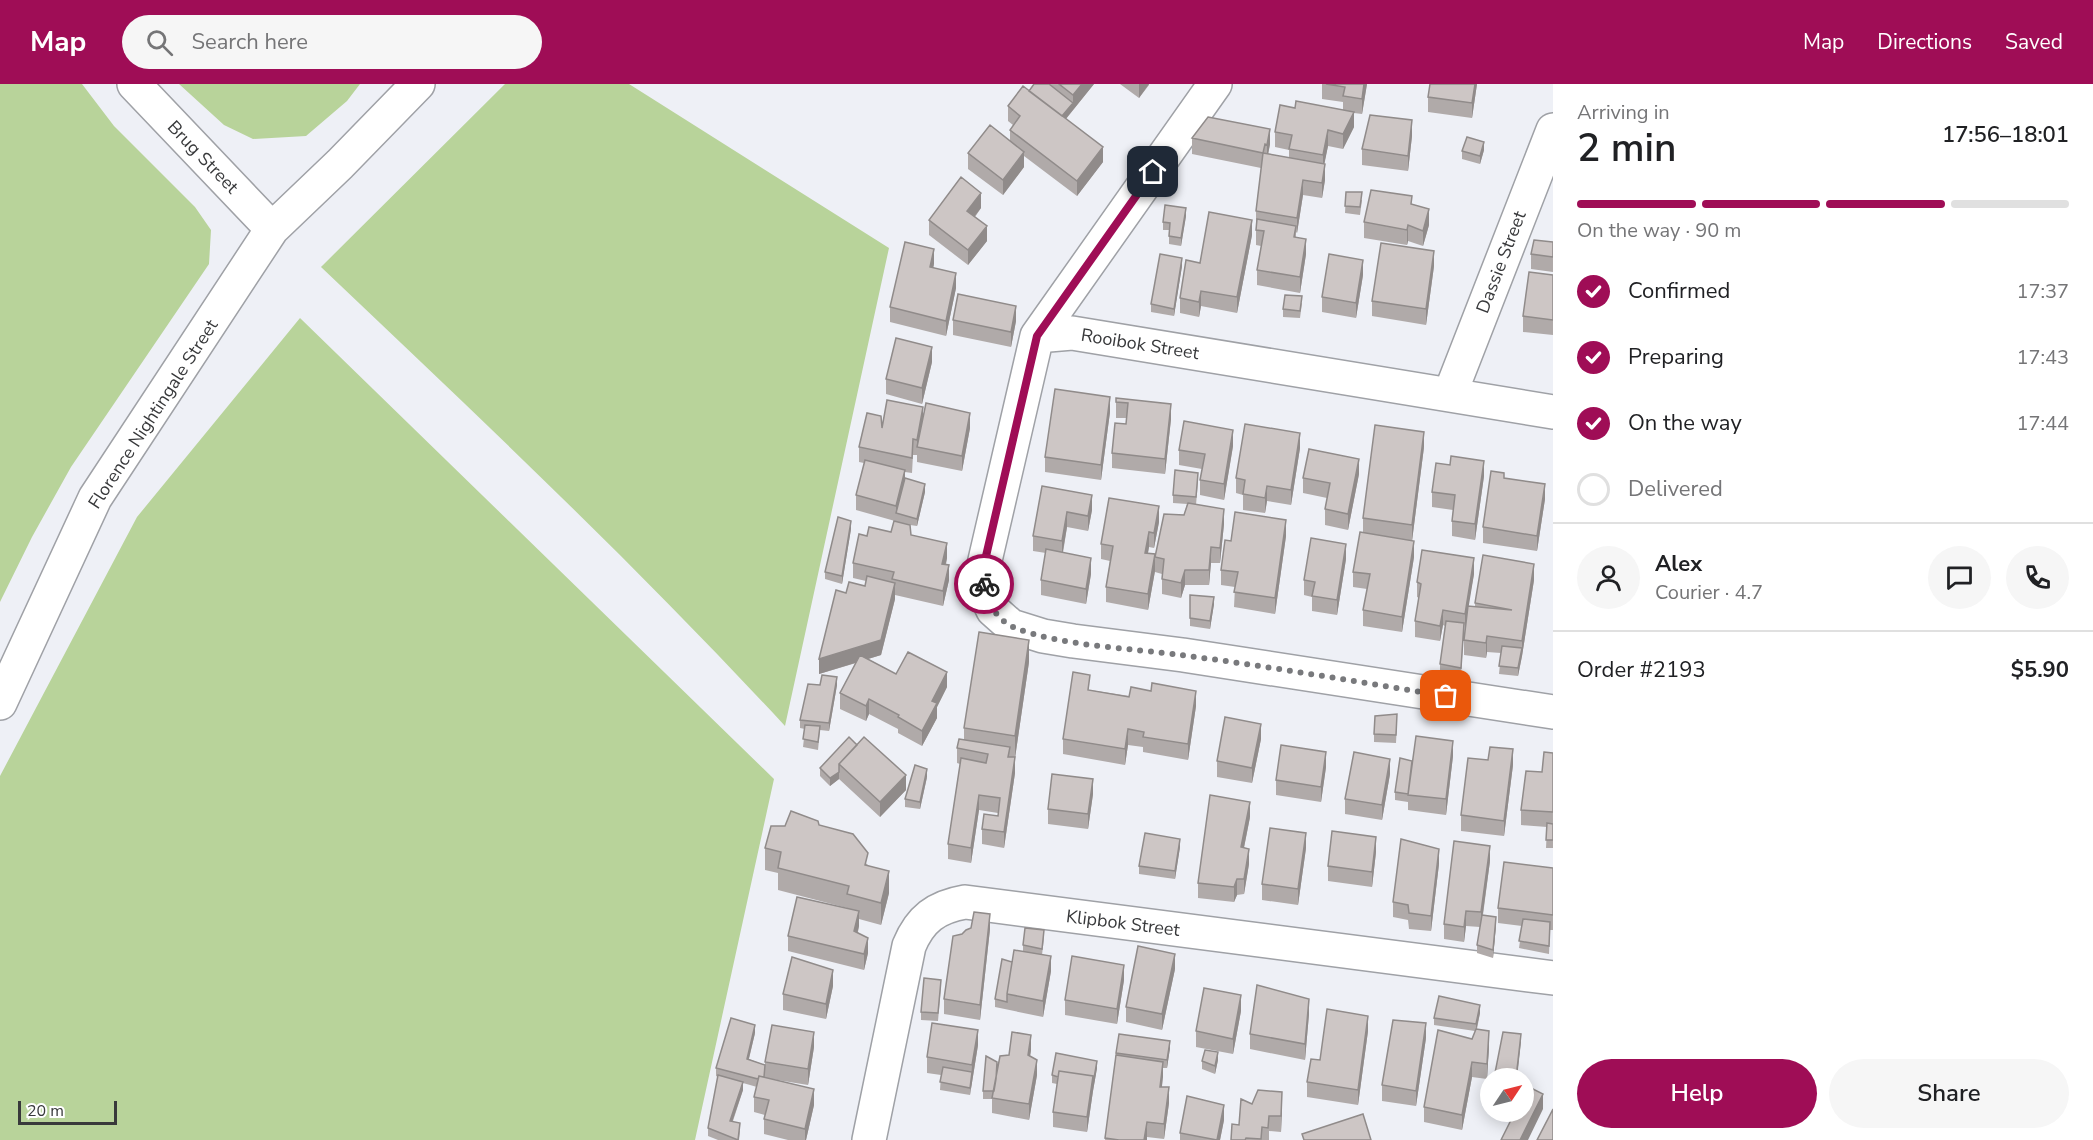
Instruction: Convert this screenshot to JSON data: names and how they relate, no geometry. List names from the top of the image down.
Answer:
{
  "streets": {
    "street": [
      "Brug Street",
      "Dassie Street",
      "Rooibok Street",
      "Florence Nightingale Street",
      "Klipbok Street"
    ]
  },
  "crossings": [
    ["Brug Street", "Florence Nightingale Street"],
    ["Dassie Street", "Rooibok Street"]
  ],
  "scale_bar": "20 m",
  "north": "top right",
  "page": {
    "header": "Map",
    "search": "Search here",
    "nav": ["Map", "Directions", "Saved"],
    "heading": ["2 min", "Arriving in", "17:56–18:01"],
    "panel": [
      "Alex",
      "Courier · 4.7",
      "Order #2193",
      "$5.90"
    ],
    "bar": "On the way · 90 m",
    "list": [
      ["Confirmed", "17:37"],
      ["Preparing", "17:43"],
      ["On the way", "17:44"],
      "Delivered"
    ],
    "buttons": ["Help", "Share"],
    "scale": "20 m"
  }
}
